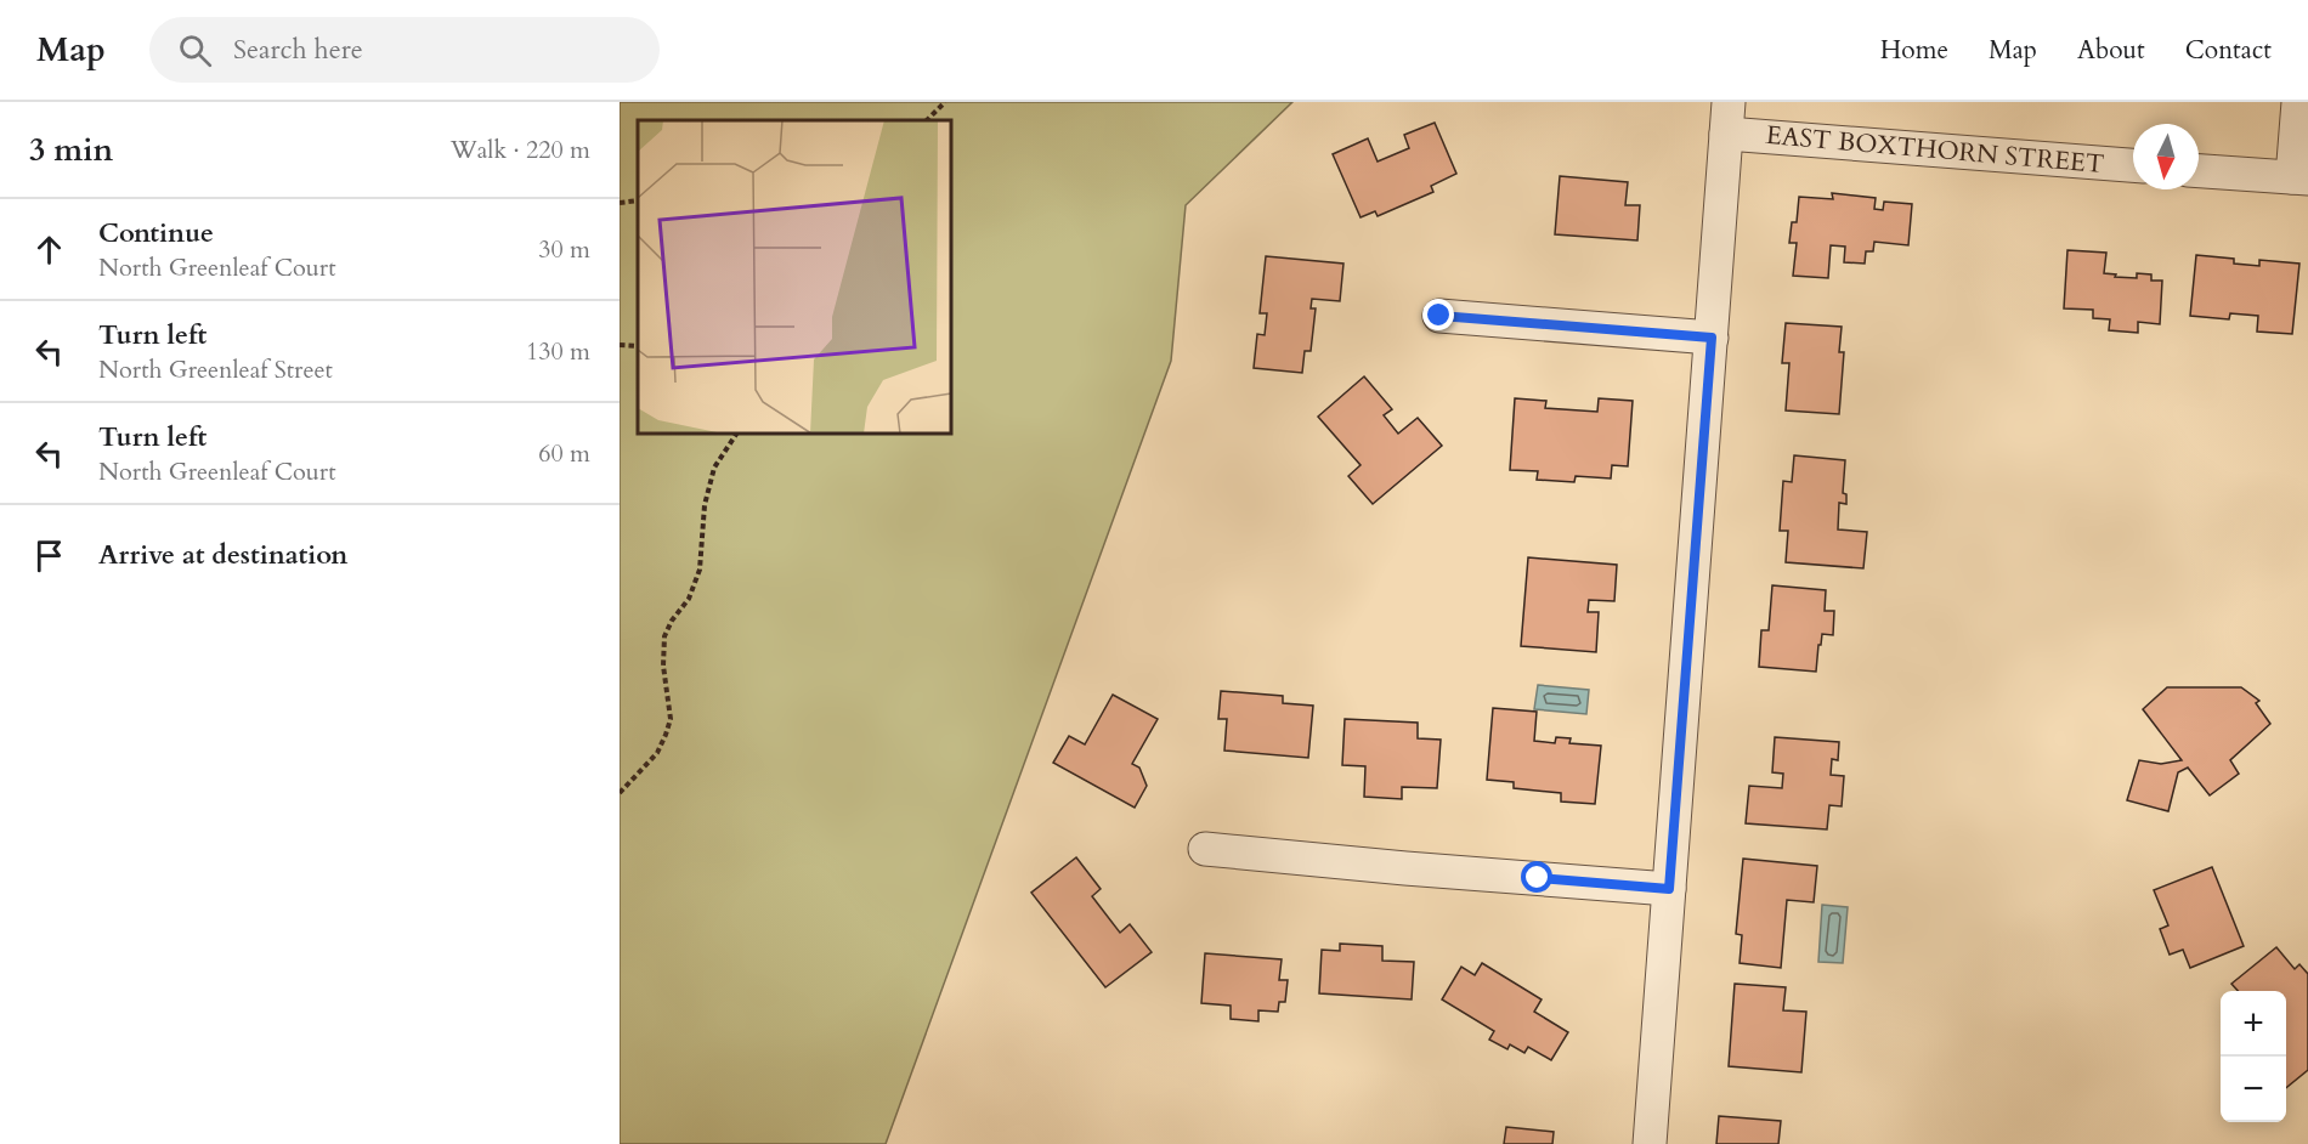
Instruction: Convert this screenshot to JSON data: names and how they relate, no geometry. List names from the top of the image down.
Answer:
{
  "streets": {
    "street": ["EAST BOXTHORN STREET"]
  },
  "north": "bottom",
  "page": {
    "header": "Map",
    "search": "Search here",
    "nav": [
      "Home",
      "Map",
      "About",
      "Contact"
    ],
    "heading": ["3 min", "Walk · 220 m"],
    "list": [
      ["Continue", "North Greenleaf Court", "30 m"],
      ["Turn left", "North Greenleaf Street", "130 m"],
      ["Turn left", "North Greenleaf Court", "60 m"],
      "Arrive at destination"
    ],
    "map_buttons": ["+", "−"]
  }
}
